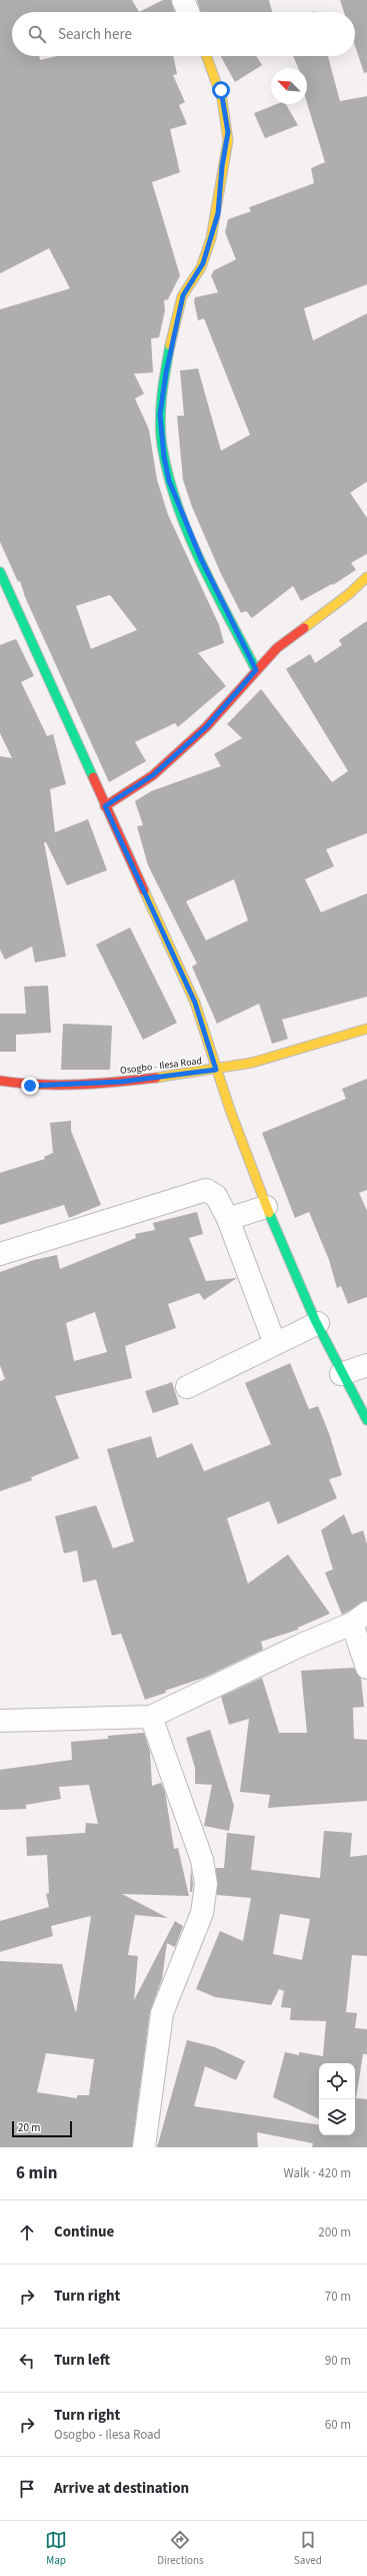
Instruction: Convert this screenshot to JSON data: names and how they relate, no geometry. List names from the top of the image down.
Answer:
{
  "streets": {
    "main road": ["Osogbo - Ilesa Road"]
  },
  "scale_bar": "20 m",
  "north": "top left",
  "page": {
    "search": "Search here",
    "scale": "20 m",
    "heading": ["6 min", "Walk · 420 m"],
    "list": [
      ["Continue", "200 m"],
      ["Turn right", "70 m"],
      ["Turn left", "90 m"],
      ["Turn right", "Osogbo - Ilesa Road", "60 m"],
      "Arrive at destination"
    ],
    "nav": ["Map", "Directions", "Saved"]
  }
}
